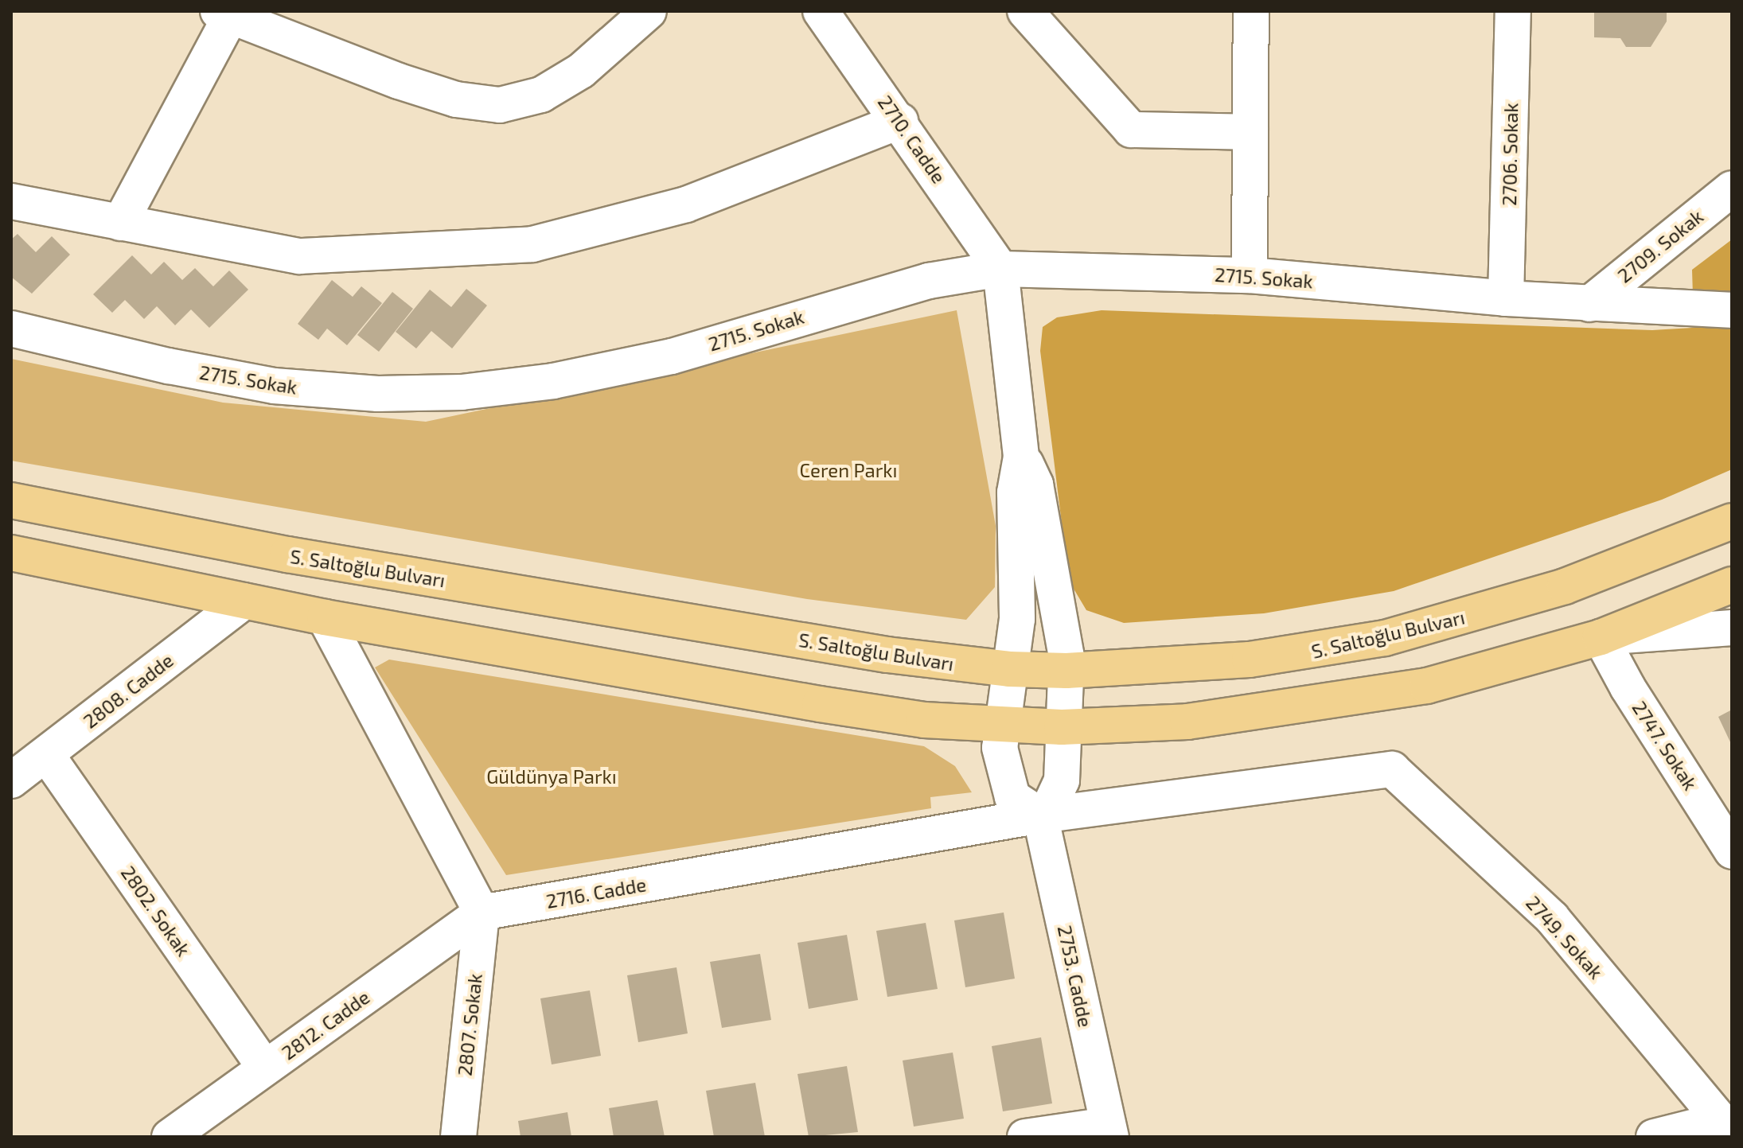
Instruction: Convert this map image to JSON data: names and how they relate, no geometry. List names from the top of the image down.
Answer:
{
  "streets": {
    "main road": ["S. Saltoğlu Bulvarı"],
    "street": [
      "2710. Cadde",
      "2706. Sokak",
      "2709. Sokak",
      "2715. Sokak",
      "2808. Cadde",
      "2747. Sokak",
      "2716. Cadde",
      "2802. Sokak",
      "2749. Sokak",
      "2753. Cadde",
      "2812. Cadde",
      "2807. Sokak"
    ]
  },
  "crossings": [
    ["2710. Cadde", "2715. Sokak"],
    ["2706. Sokak", "2715. Sokak"],
    ["2709. Sokak", "2715. Sokak"],
    ["2808. Cadde", "2802. Sokak"],
    ["2716. Cadde", "2749. Sokak"],
    ["2716. Cadde", "2753. Cadde"],
    ["2716. Cadde", "2812. Cadde"],
    ["2716. Cadde", "2807. Sokak"],
    ["2802. Sokak", "2812. Cadde"],
    ["2812. Cadde", "2807. Sokak"]
  ],
  "parks": ["Ceren Parkı", "Güldünya Parkı"]
}
